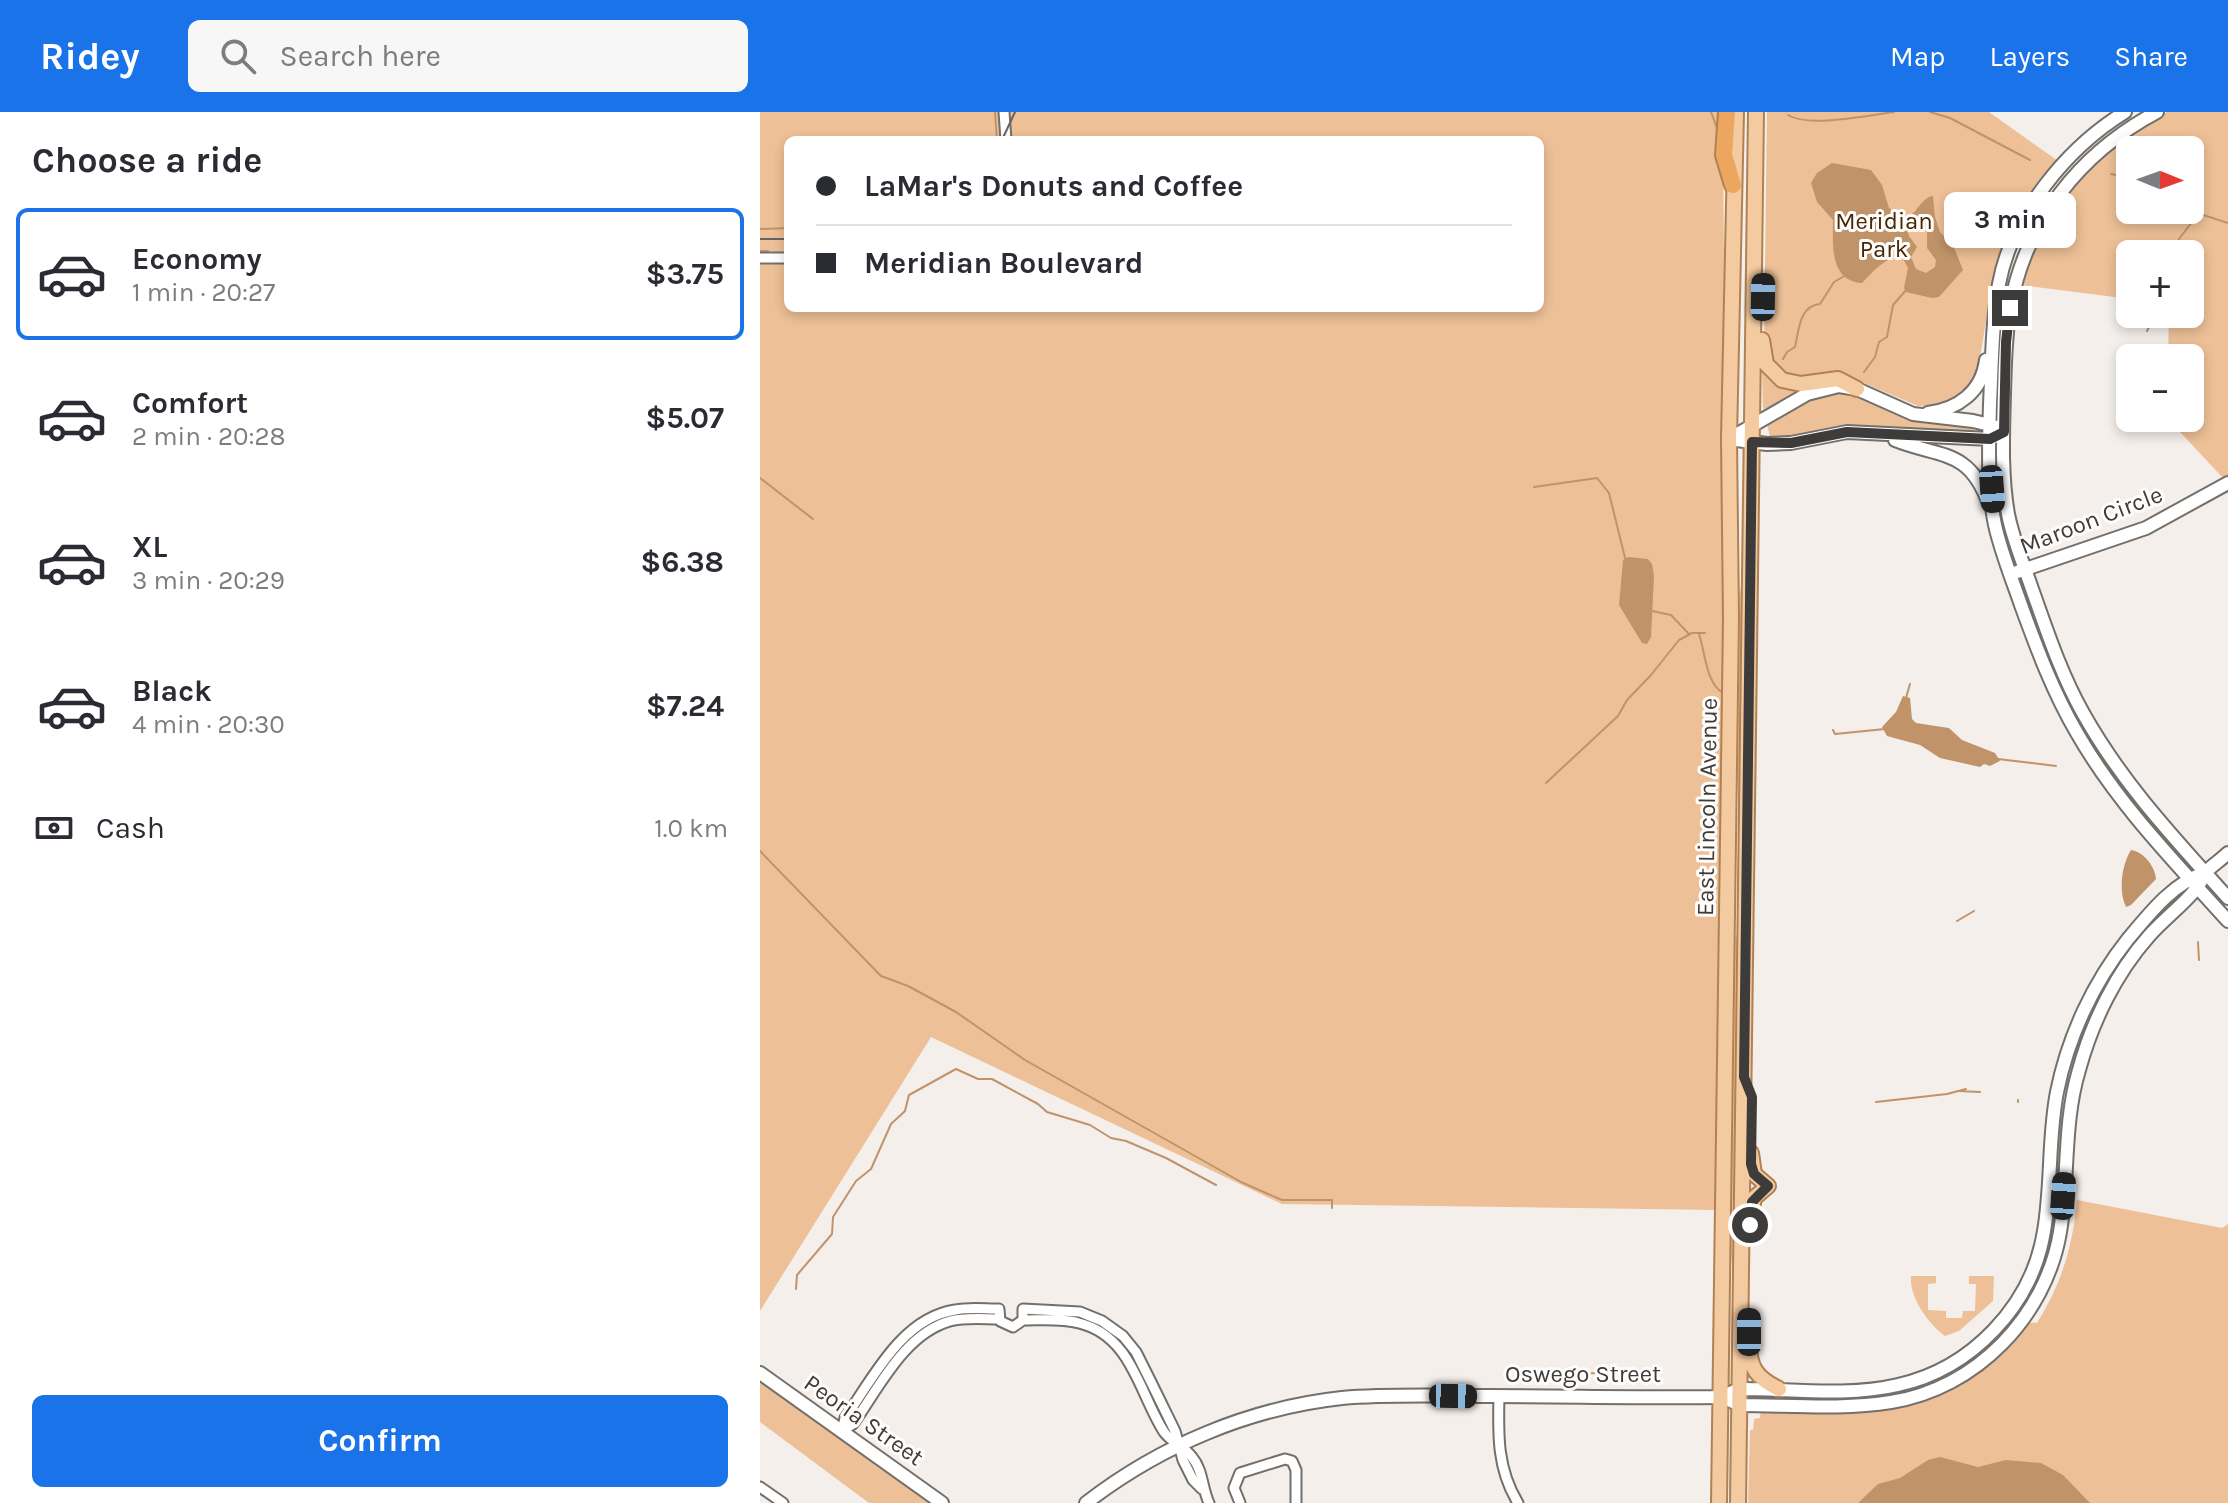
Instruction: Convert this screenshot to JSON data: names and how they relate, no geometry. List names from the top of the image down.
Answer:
{
  "streets": {
    "main road": [
      "Maroon Circle",
      "East Lincoln Avenue",
      "Oswego Street",
      "Peoria Street"
    ]
  },
  "crossings": [
    ["East Lincoln Avenue", "Oswego Street"]
  ],
  "parks": ["Meridian Park"],
  "north": "right",
  "page": {
    "header": "Ridey",
    "search": "Search here",
    "nav": ["Map", "Layers", "Share"],
    "heading": "Choose a ride",
    "map_buttons": ["+", "−"],
    "banner": ["LaMar's Donuts and Coffee", "Meridian Boulevard"],
    "bubble": "3 min",
    "list": [
      {
        "name": "Economy",
        "note": "1 min · 20:27",
        "value": "$3.75"
      },
      {
        "name": "Comfort",
        "note": "2 min · 20:28",
        "value": "$5.07"
      },
      {
        "name": "XL",
        "note": "3 min · 20:29",
        "value": "$6.38"
      },
      {
        "name": "Black",
        "note": "4 min · 20:30",
        "value": "$7.24"
      }
    ],
    "pay": ["Cash", "1.0 km"],
    "buttons": "Confirm"
  }
}
